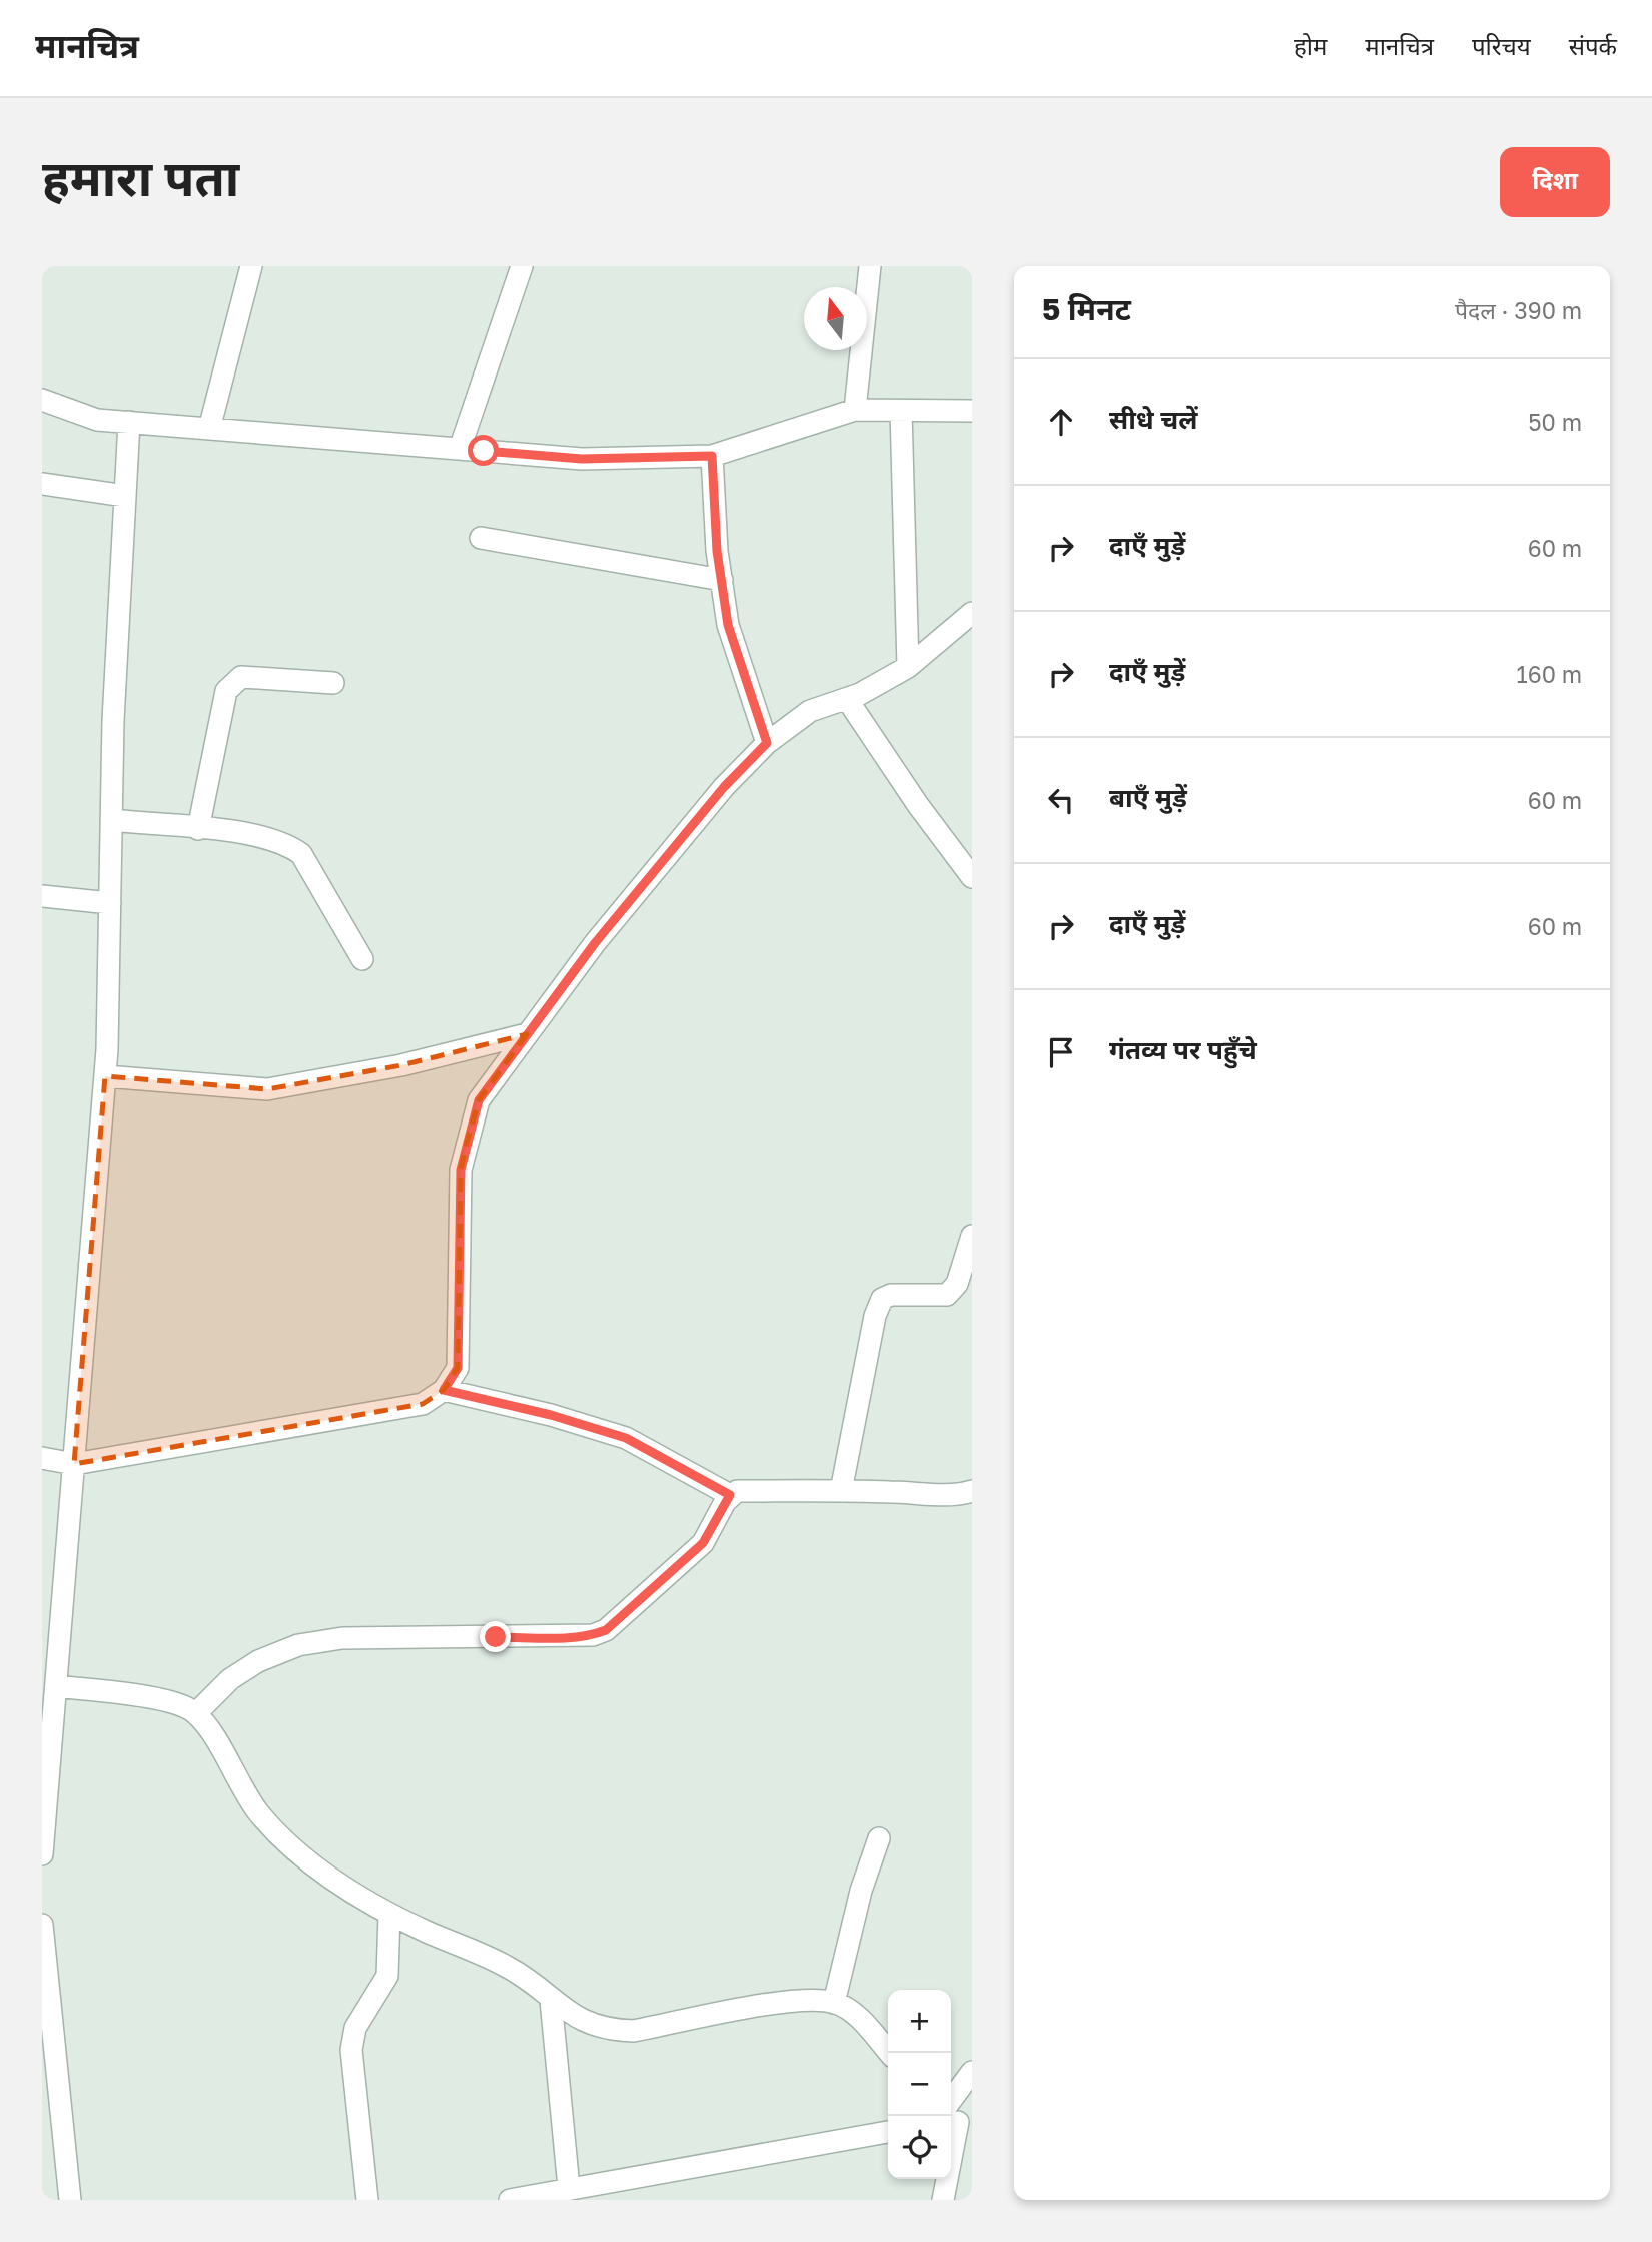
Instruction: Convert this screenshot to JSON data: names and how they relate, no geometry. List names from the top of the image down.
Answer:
{
  "north": "top",
  "page": {
    "header": "मानचित्र",
    "nav": [
      "होम",
      "मानचित्र",
      "परिचय",
      "संपर्क"
    ],
    "buttons": "दिशा",
    "title": "हमारा पता",
    "heading": ["5 मिनट", "पैदल · 390 m"],
    "list": [
      ["सीधे चलें", "50 m"],
      ["दाएँ मुड़ें", "60 m"],
      ["दाएँ मुड़ें", "160 m"],
      ["बाएँ मुड़ें", "60 m"],
      ["दाएँ मुड़ें", "60 m"],
      "गंतव्य पर पहुँचे"
    ],
    "map_buttons": ["+", "−"]
  }
}
